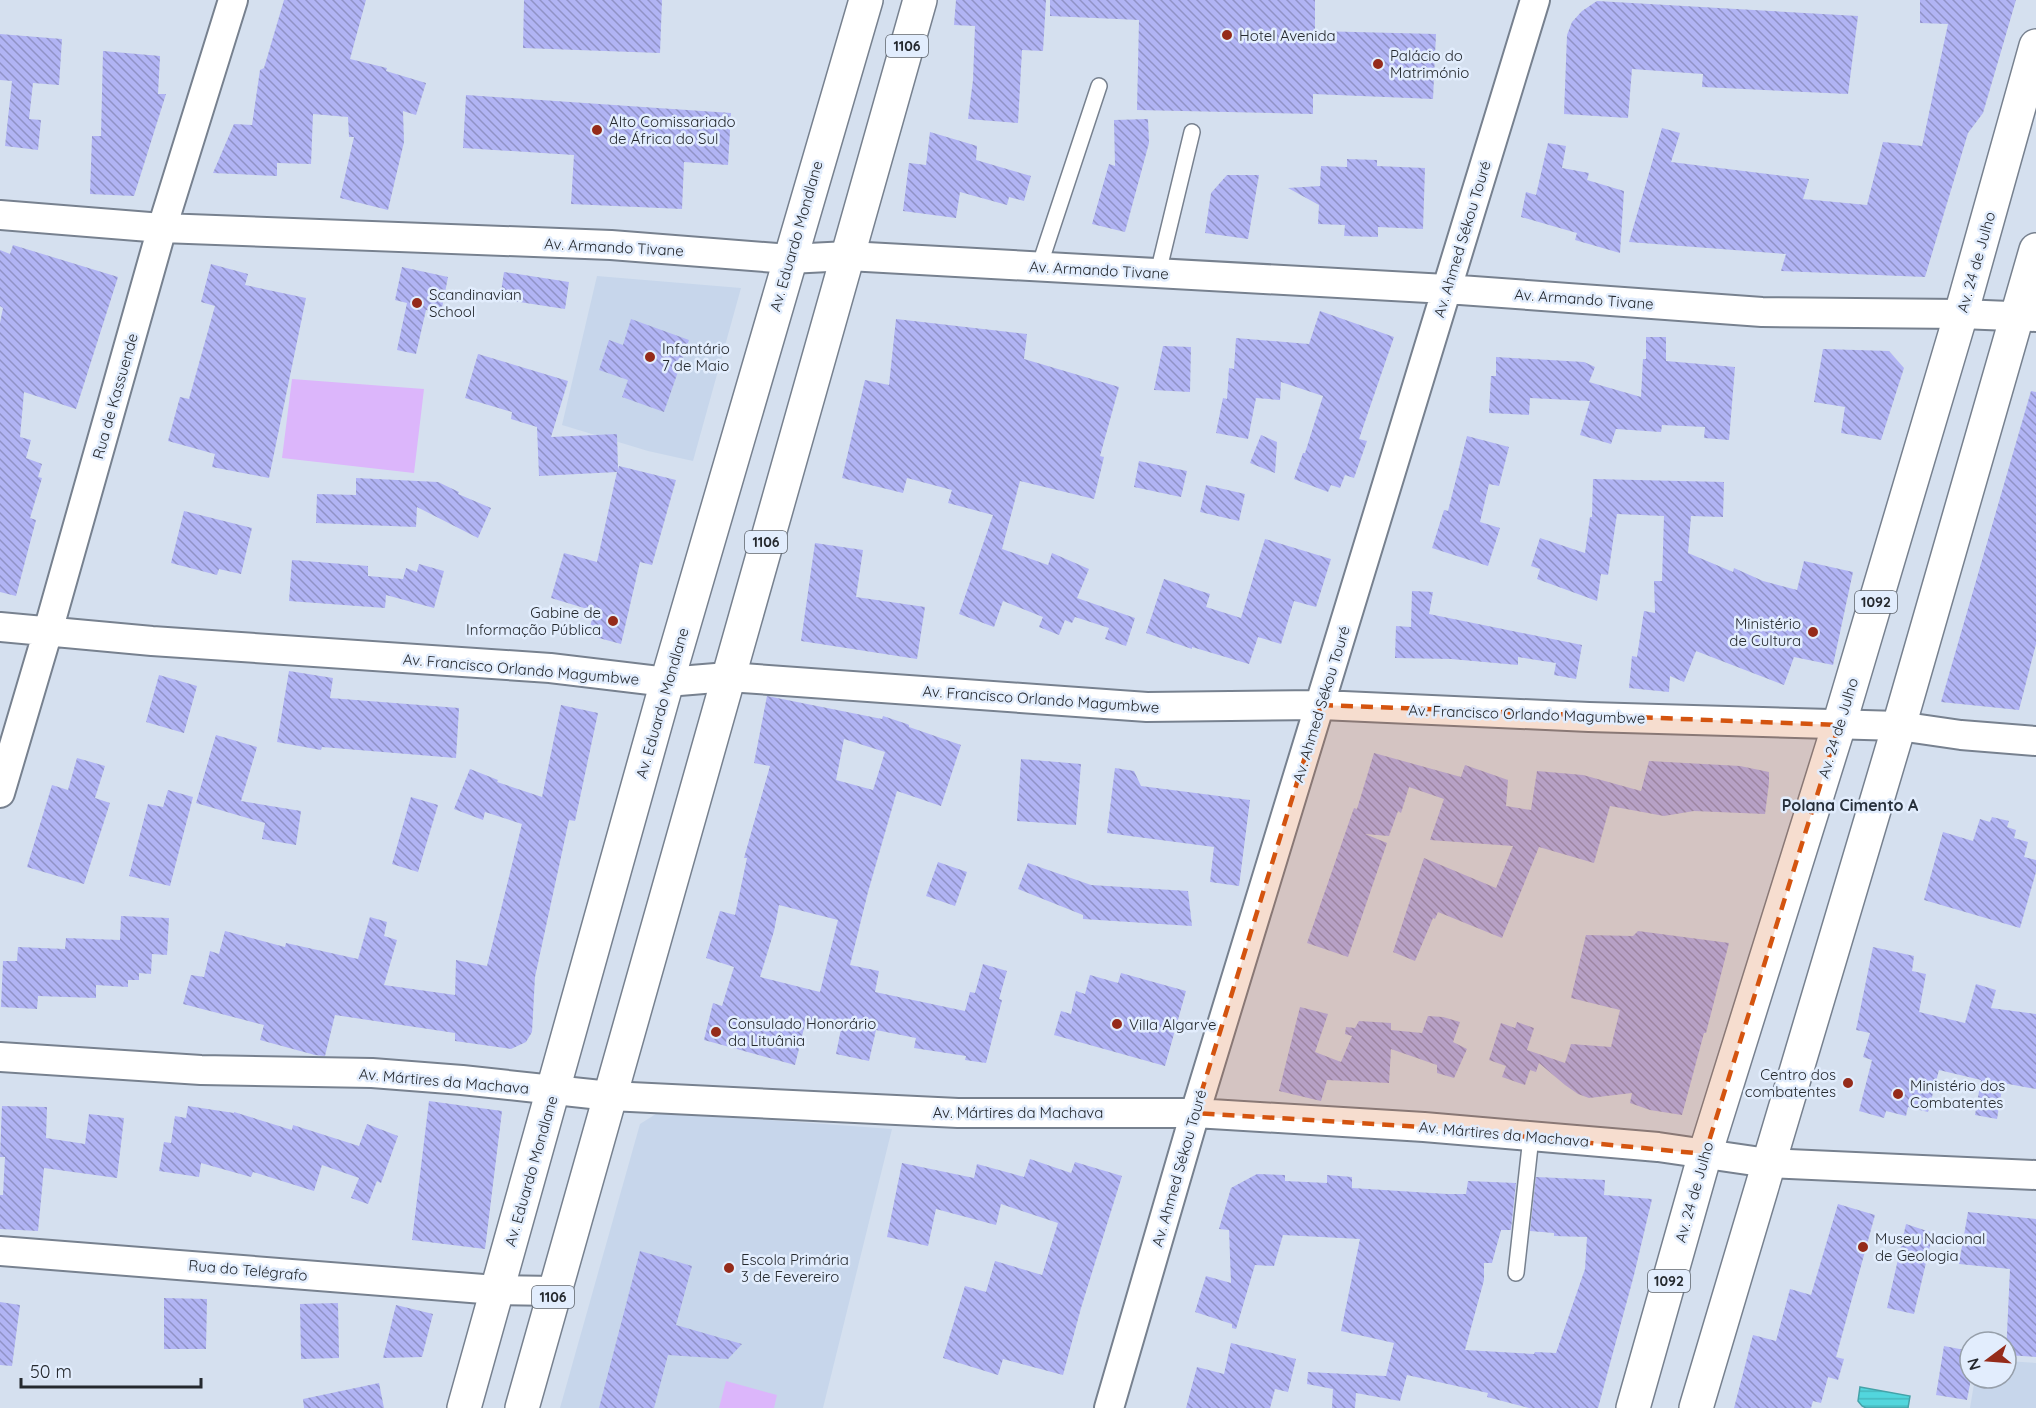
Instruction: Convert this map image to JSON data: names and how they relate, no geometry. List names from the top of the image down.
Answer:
{
  "streets": {
    "main road": [
      "1106",
      "Av. Eduardo Mondlane",
      "Av. 24 de Julho",
      "1092"
    ],
    "street": [
      "Av. Ahmed Sékou Touré",
      "Av. Armando Tivane",
      "Rua de Kassuende",
      "Av. Francisco Orlando Magumbwe",
      "Av. Mártires da Machava",
      "Rua do Telégrafo"
    ]
  },
  "crossings": [
    ["1106", "Av. Armando Tivane"],
    ["1106", "Av. Francisco Orlando Magumbwe"],
    ["1106", "Av. Mártires da Machava"],
    ["1106", "Rua do Telégrafo"],
    ["Av. Eduardo Mondlane", "Av. Armando Tivane"],
    ["Av. Eduardo Mondlane", "Av. Francisco Orlando Magumbwe"],
    ["Av. Eduardo Mondlane", "Av. Mártires da Machava"],
    ["Av. Eduardo Mondlane", "Rua do Telégrafo"],
    ["Av. Ahmed Sékou Touré", "Av. Armando Tivane"],
    ["Av. Ahmed Sékou Touré", "Av. Francisco Orlando Magumbwe"],
    ["Av. Ahmed Sékou Touré", "Av. Mártires da Machava"],
    ["Av. Armando Tivane", "Av. 24 de Julho"],
    ["Av. Armando Tivane", "Rua de Kassuende"],
    ["Av. 24 de Julho", "Av. Francisco Orlando Magumbwe"],
    ["Av. 24 de Julho", "Av. Mártires da Machava"],
    ["Rua de Kassuende", "Av. Francisco Orlando Magumbwe"]
  ],
  "districts": ["Polana Cimento A"],
  "places": [
    "Hotel Avenida",
    "Palácio do Matrimónio",
    "Alto Comissariado de África do Sul",
    "Scandinavian School",
    "Infantário 7 de Maio",
    "Gabine de Informação Pública",
    "Ministério de Cultura",
    "Villa Algarve",
    "Consulado Honorário da Lituânia",
    "Centro dos combatentes",
    "Ministério dos Combatentes",
    "Museu Nacional de Geologia",
    "Escola Primária 3 de Fevereiro"
  ],
  "scale_bar": "50 m",
  "north": "left"
}
